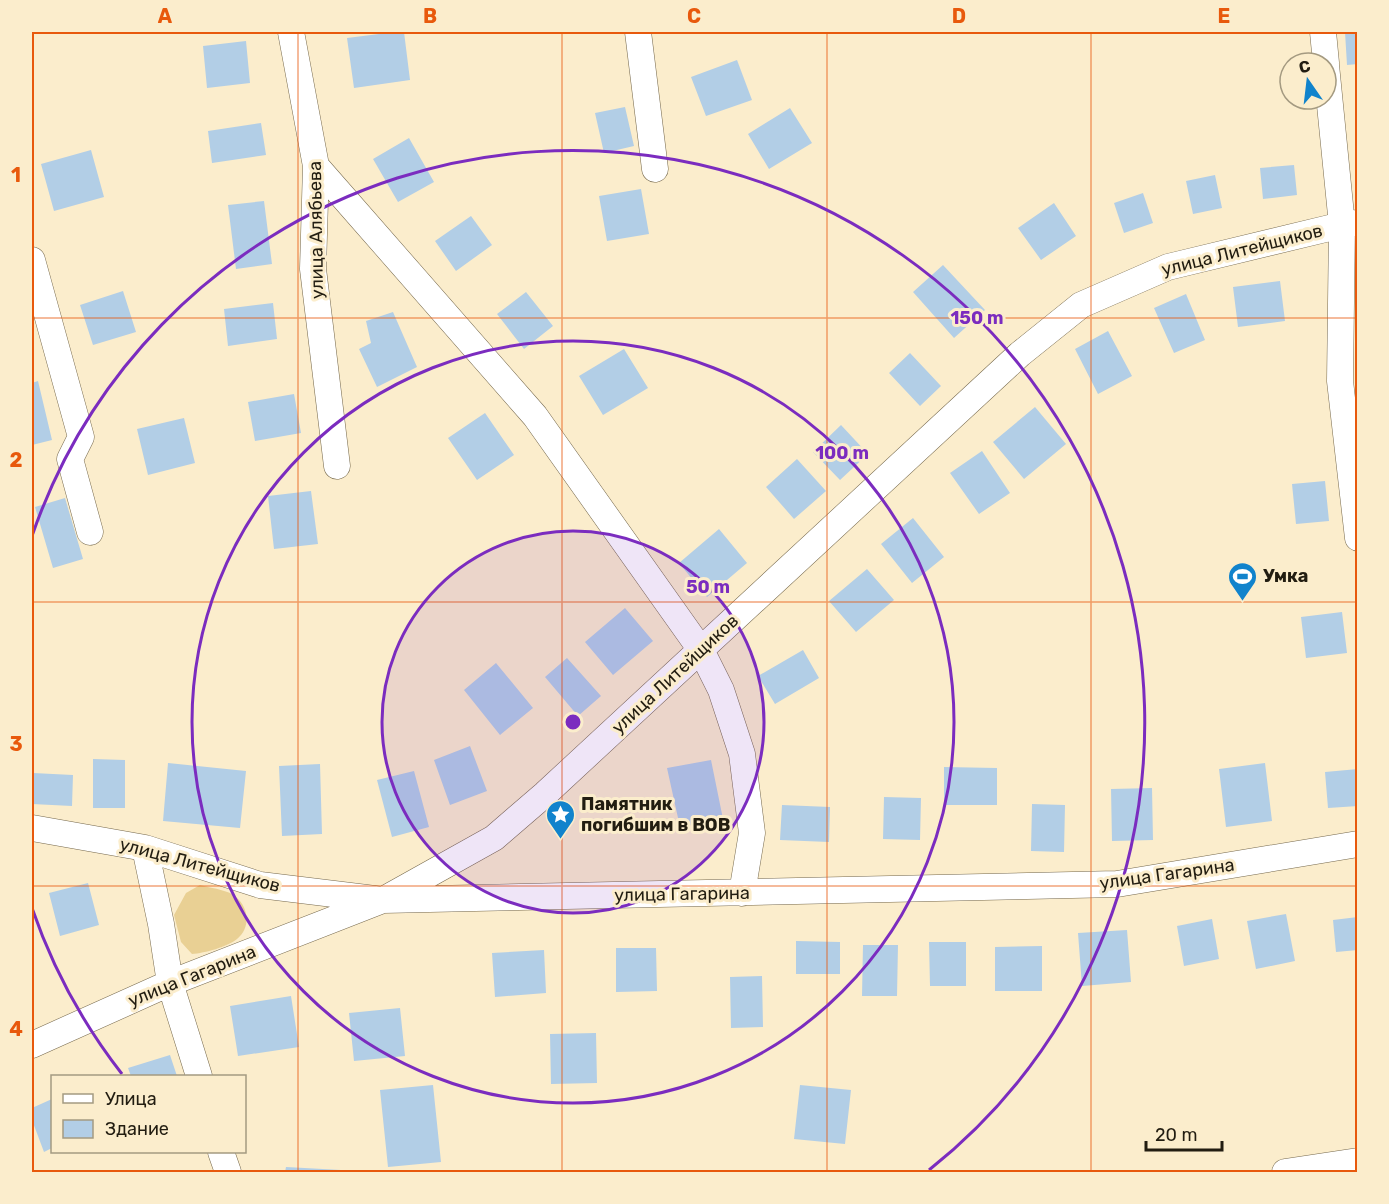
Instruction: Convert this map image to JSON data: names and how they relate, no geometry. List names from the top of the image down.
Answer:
{
  "streets": {
    "street": ["улица Алябьева", "улица Литейщиков", "улица Гагарина"]
  },
  "crossings": [
    ["улица Литейщиков", "улица Гагарина"]
  ],
  "places": {
    "sports": ["Умка"],
    "place": ["Памятник погибшим в ВОВ"]
  },
  "legend": ["Улица", "Здание"],
  "scale_bar": "20 m",
  "north": "top",
  "grid": {
    "columns": [
      "A",
      "B",
      "C",
      "D",
      "E"
    ],
    "rows": [
      "1",
      "2",
      "3",
      "4"
    ]
  },
  "rings": ["150 m", "100 m", "50 m"]
}
